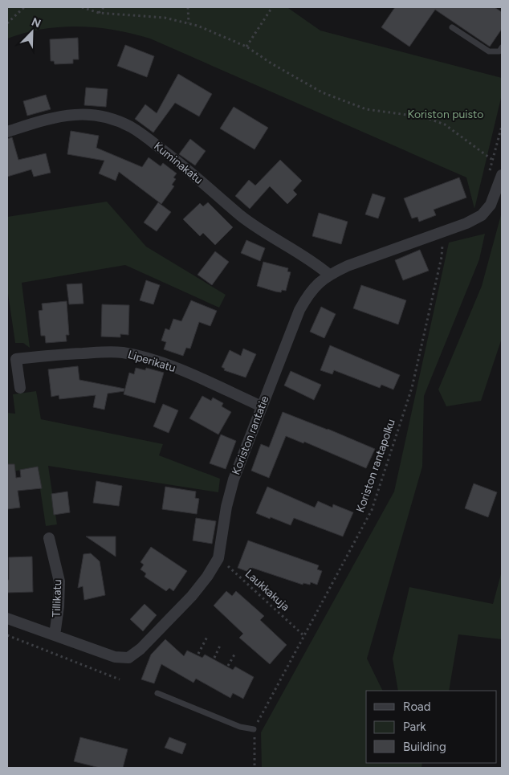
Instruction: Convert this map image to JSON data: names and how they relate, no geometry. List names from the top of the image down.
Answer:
{
  "streets": {
    "street": [
      "Kuminakatu",
      "Liperikatu",
      "Koriston rantatie",
      "Tillikatu"
    ],
    "path": ["Koriston rantapolku", "Laukkakuja"]
  },
  "crossings": [
    ["Kuminakatu", "Koriston rantatie"],
    ["Liperikatu", "Koriston rantatie"],
    ["Koriston rantatie", "Koriston rantapolku"],
    ["Koriston rantatie", "Laukkakuja"],
    ["Koriston rantatie", "Tillikatu"],
    ["Koriston rantapolku", "Laukkakuja"]
  ],
  "parks": ["Koriston puisto"],
  "legend": ["Road", "Park", "Building"],
  "north": "top right"
}
